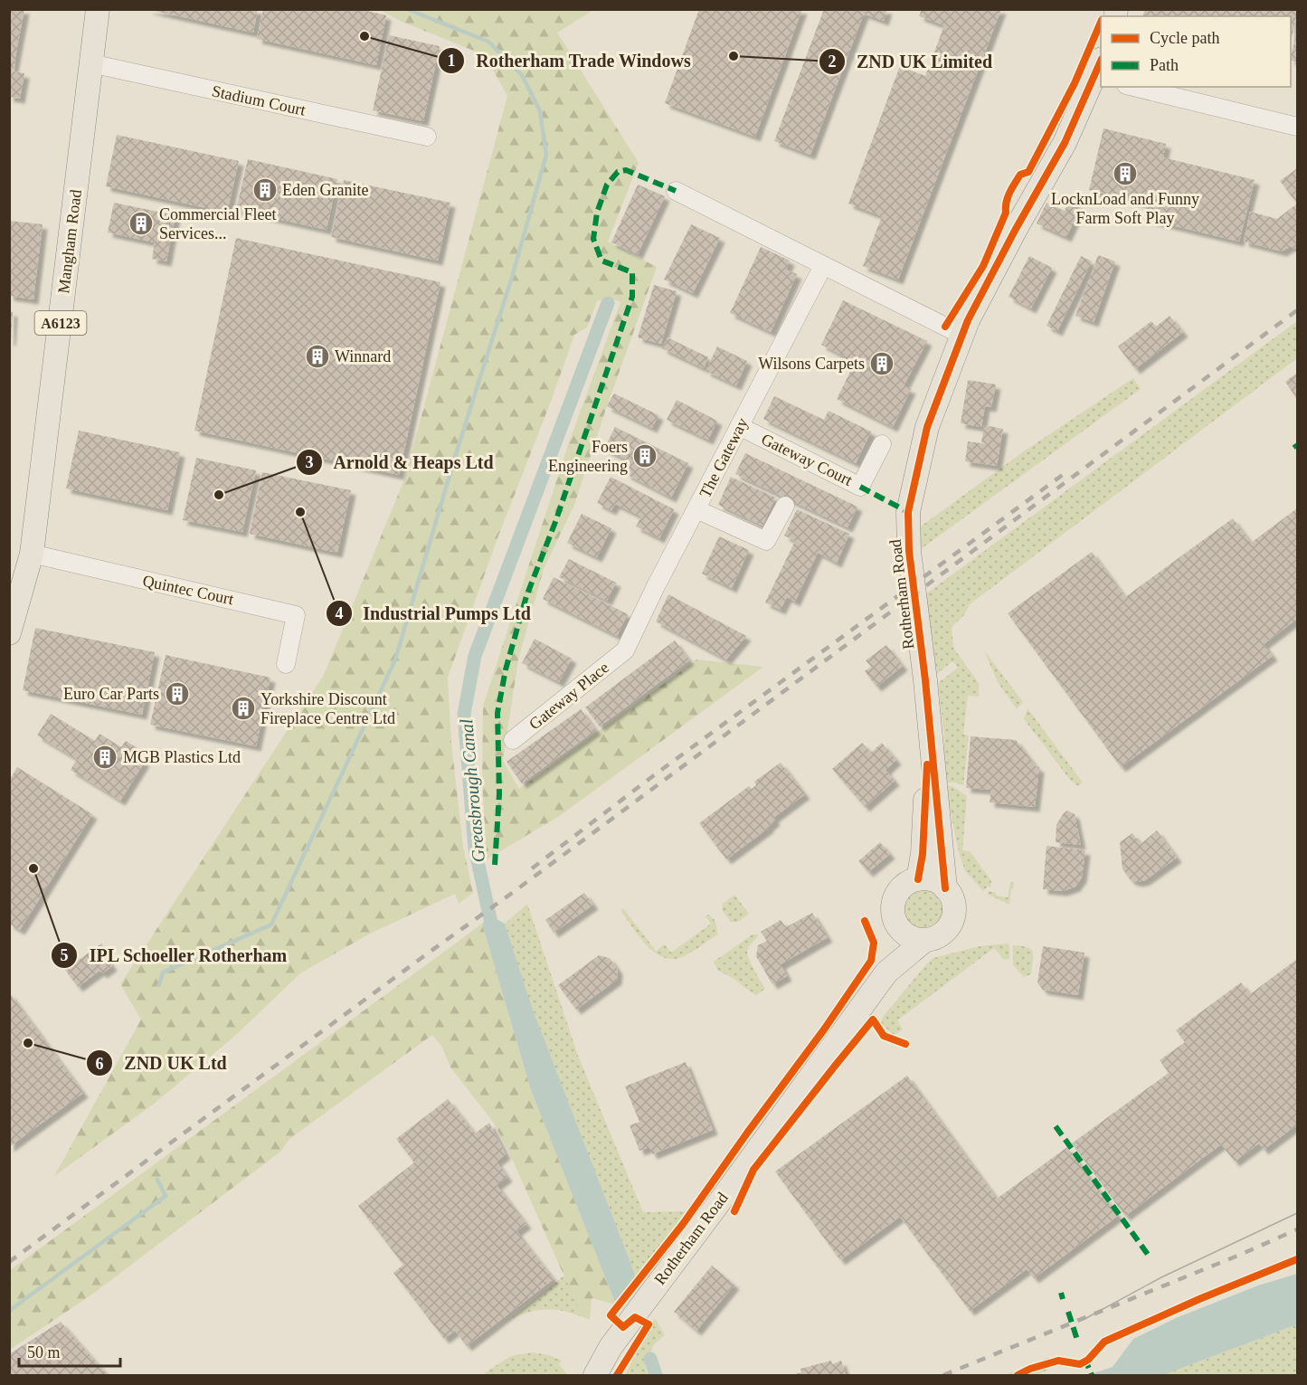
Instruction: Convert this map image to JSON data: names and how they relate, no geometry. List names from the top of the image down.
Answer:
{
  "streets": {
    "main road": ["Mangham Road", "A6123", "Rotherham Road"],
    "street": [
      "Stadium Court",
      "The Gateway",
      "Gateway Court",
      "Quintec Court",
      "Gateway Place"
    ]
  },
  "crossings": [
    ["Stadium Court", "Mangham Road"],
    ["Mangham Road", "Quintec Court"],
    ["The Gateway", "Gateway Court"],
    ["The Gateway", "Gateway Place"]
  ],
  "water": ["Greasbrough Canal"],
  "places": {
    "other": [
      "Rotherham Trade Windows",
      "ZND UK Limited",
      "Arnold & Heaps Ltd",
      "Industrial Pumps Ltd",
      "IPL Schoeller Rotherham",
      "ZND UK Ltd"
    ],
    "building": [
      "LocknLoad and Funny Farm Soft Play",
      "Eden Granite",
      "Commercial Fleet Services...",
      "Winnard",
      "Wilsons Carpets",
      "Foers Engineering",
      "Euro Car Parts",
      "Yorkshire Discount Fireplace Centre Ltd",
      "MGB Plastics Ltd"
    ]
  },
  "legend": ["Cycle path", "Path"],
  "scale_bar": "50 m"
}
